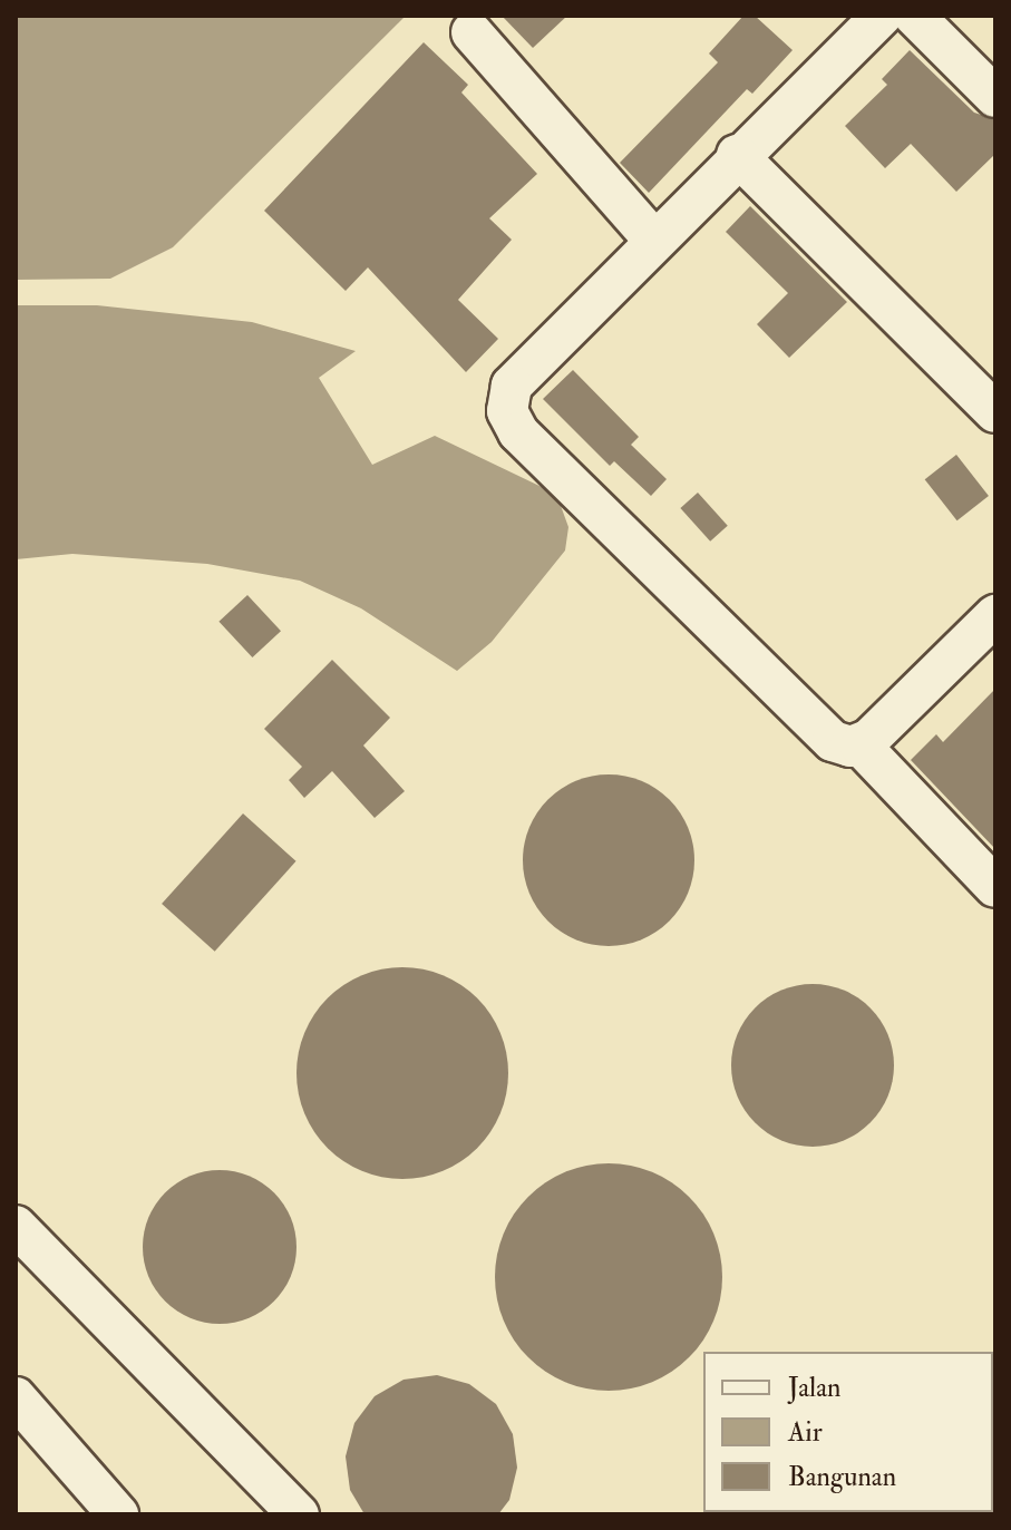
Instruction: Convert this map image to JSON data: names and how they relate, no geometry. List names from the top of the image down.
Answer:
{
  "legend": ["Jalan", "Air", "Bangunan"]
}
